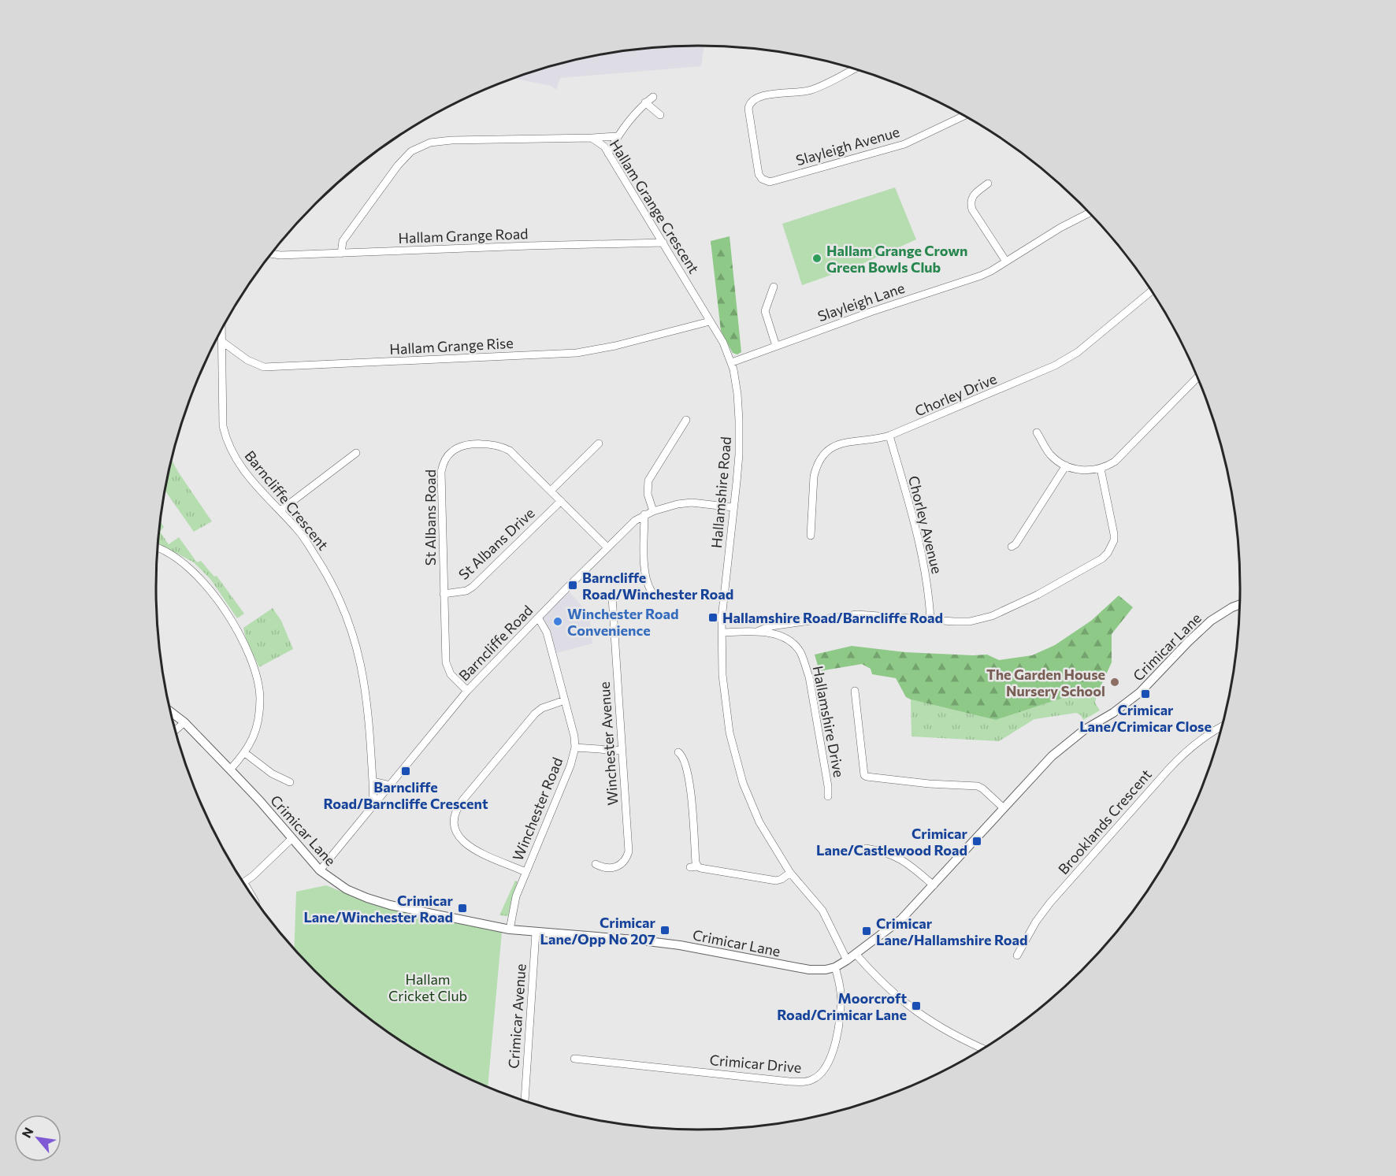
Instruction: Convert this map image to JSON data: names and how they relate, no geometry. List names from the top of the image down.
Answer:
{
  "streets": {
    "street": [
      "Slayleigh Avenue",
      "Hallam Grange Crescent",
      "Hallam Grange Road",
      "Slayleigh Lane",
      "Hallam Grange Rise",
      "Chorley Drive",
      "Hallamshire Road",
      "Barncliffe Crescent",
      "St Albans Road",
      "Chorley Avenue",
      "St Albans Drive",
      "Barncliffe Road",
      "Crimicar Lane",
      "Hallamshire Drive",
      "Winchester Avenue",
      "Winchester Road",
      "Brooklands Crescent",
      "Crimicar Avenue",
      "Crimicar Drive"
    ]
  },
  "crossings": [
    ["Hallam Grange Crescent", "Hallam Grange Road"],
    ["Hallam Grange Crescent", "Slayleigh Lane"],
    ["Hallam Grange Crescent", "Hallam Grange Rise"],
    ["Hallam Grange Crescent", "Hallamshire Road"],
    ["Slayleigh Lane", "Hallamshire Road"],
    ["Hallam Grange Rise", "Barncliffe Crescent"],
    ["Chorley Drive", "Chorley Avenue"],
    ["Hallamshire Road", "Barncliffe Road"],
    ["Hallamshire Road", "Crimicar Lane"],
    ["Hallamshire Road", "Hallamshire Drive"],
    ["Barncliffe Crescent", "Barncliffe Road"],
    ["St Albans Road", "St Albans Drive"],
    ["St Albans Road", "Barncliffe Road"],
    ["Barncliffe Road", "Crimicar Lane"],
    ["Barncliffe Road", "Winchester Road"],
    ["Crimicar Lane", "Winchester Road"],
    ["Crimicar Lane", "Crimicar Avenue"],
    ["Crimicar Lane", "Crimicar Drive"]
  ],
  "parks": ["Hallam Cricket Club"],
  "places": {
    "other": ["Hallam Grange Crown Green Bowls Club", "Winchester Road Convenience", "The Garden House Nursery School"],
    "transit": [
      "Barncliffe Road/Winchester Road",
      "Hallamshire Road/Barncliffe Road",
      "Crimicar Lane/Crimicar Close",
      "Barncliffe Road/Barncliffe Crescent",
      "Crimicar Lane/Castlewood Road",
      "Crimicar Lane/Winchester Road",
      "Crimicar Lane/Opp No 207",
      "Crimicar Lane/Hallamshire Road",
      "Moorcroft Road/Crimicar Lane"
    ]
  },
  "north": "top left"
}
